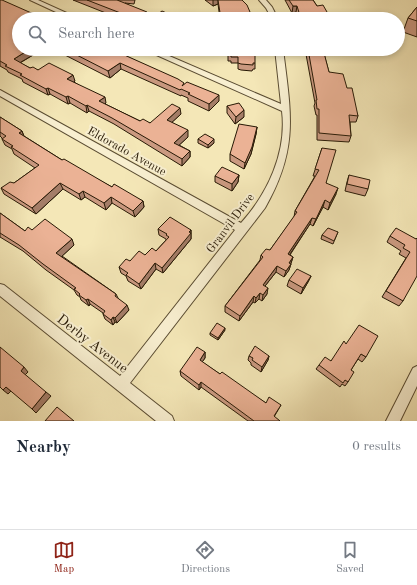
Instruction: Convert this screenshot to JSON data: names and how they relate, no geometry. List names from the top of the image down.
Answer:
{
  "streets": {
    "street": ["Eldorado Avenue", "Granvil Drive", "Derby Avenue"]
  },
  "crossings": [
    ["Eldorado Avenue", "Granvil Drive"],
    ["Granvil Drive", "Derby Avenue"]
  ],
  "page": {
    "search": "Search here",
    "heading": ["Nearby", "0 results"],
    "nav": ["Map", "Directions", "Saved"]
  }
}
